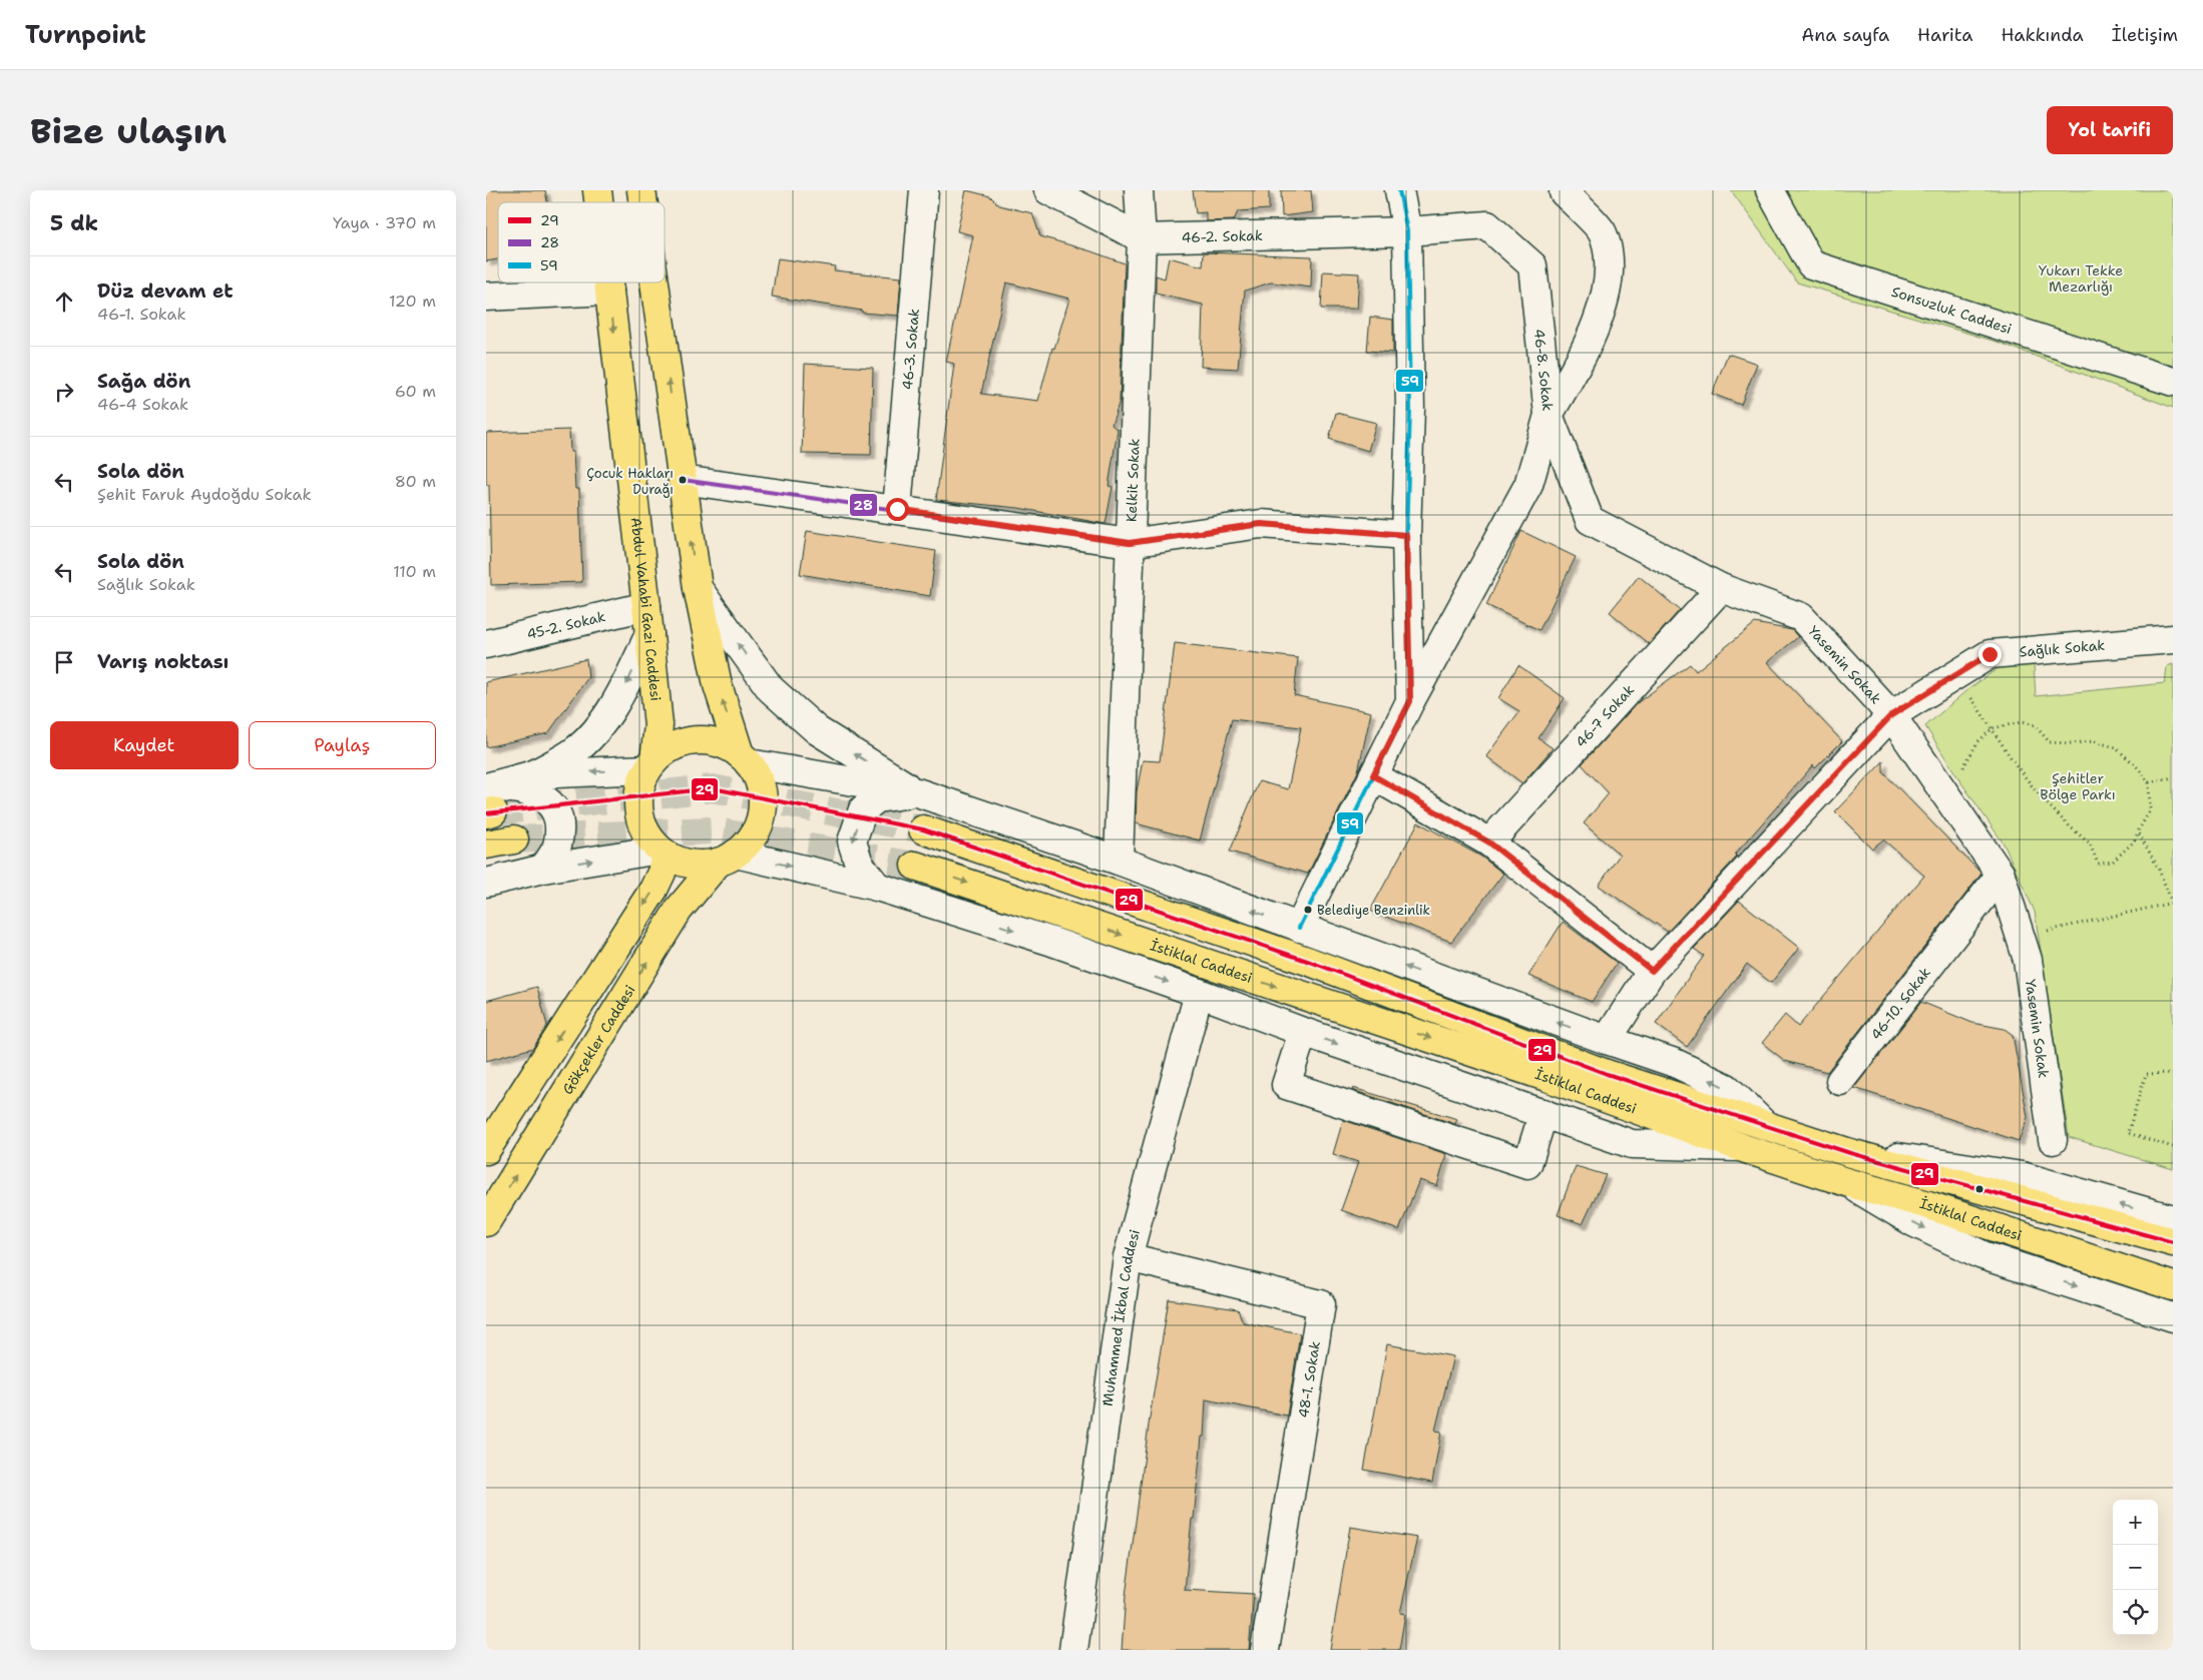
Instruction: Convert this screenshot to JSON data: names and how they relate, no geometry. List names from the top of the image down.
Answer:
{
  "streets": {
    "main road": ["Abdul Vahabi Gazi Caddesi", "İstiklal Caddesi", "Gökçekler Caddesi"],
    "street": [
      "46-2. Sokak",
      "Sonsuzluk Caddesi",
      "46-3. Sokak",
      "46-8. Sokak",
      "Kelkit Sokak",
      "45-2. Sokak",
      "Sağlık Sokak",
      "Yasemin Sokak",
      "46-7 Sokak",
      "46-10. Sokak",
      "Muhammed İkbal Caddesi",
      "48-1. Sokak"
    ]
  },
  "crossings": [
    ["46-2. Sokak", "46-8. Sokak"],
    ["46-2. Sokak", "Kelkit Sokak"],
    ["46-8. Sokak", "Yasemin Sokak"],
    ["Abdul Vahabi Gazi Caddesi", "45-2. Sokak"],
    ["Abdul Vahabi Gazi Caddesi", "Gökçekler Caddesi"],
    ["Sağlık Sokak", "Yasemin Sokak"],
    ["Yasemin Sokak", "46-7 Sokak"],
    ["Yasemin Sokak", "46-10. Sokak"],
    ["Muhammed İkbal Caddesi", "48-1. Sokak"]
  ],
  "parks": ["Yukarı Tekke Mezarlığı", "Şehitler Bölge Parkı"],
  "places": ["Çocuk Hakları Durağı", "Belediye Benzinlik"],
  "lines": ["transit line 59", "transit line 28", "transit line 29"],
  "legend": ["29", "28", "59"],
  "page": {
    "header": "Turnpoint",
    "nav": [
      "Ana sayfa",
      "Harita",
      "Hakkında",
      "İletişim"
    ],
    "buttons": [
      "Yol tarifi",
      ["Kaydet", "Paylaş"]
    ],
    "title": "Bize ulaşın",
    "heading": ["5 dk", "Yaya · 370 m"],
    "list": [
      ["Düz devam et", "46-1. Sokak", "120 m"],
      ["Sağa dön", "46-4 Sokak", "60 m"],
      ["Sola dön", "Şehit Faruk Aydoğdu Sokak", "80 m"],
      ["Sola dön", "Sağlık Sokak", "110 m"],
      "Varış noktası"
    ],
    "map_buttons": ["+", "−"]
  }
}
